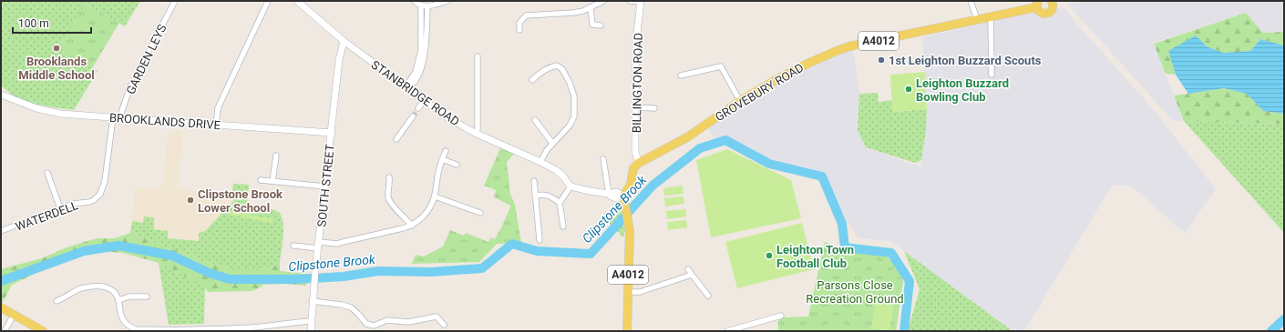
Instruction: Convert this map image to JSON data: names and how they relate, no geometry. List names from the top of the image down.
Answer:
{
  "streets": {
    "main road": ["A4012", "GROVEBURY ROAD"],
    "street": [
      "GARDEN LEYS",
      "BILLINGTON ROAD",
      "STANBRIDGE ROAD",
      "BROOKLANDS DRIVE",
      "SOUTH STREET",
      "WATERDELL"
    ]
  },
  "crossings": [
    ["GARDEN LEYS", "BROOKLANDS DRIVE"],
    ["GARDEN LEYS", "WATERDELL"],
    ["BILLINGTON ROAD", "GROVEBURY ROAD"],
    ["STANBRIDGE ROAD", "SOUTH STREET"],
    ["BROOKLANDS DRIVE", "SOUTH STREET"],
    ["BROOKLANDS DRIVE", "WATERDELL"]
  ],
  "water": ["Clipstone Brook"],
  "parks": ["Parsons Close Recreation Ground"],
  "places": [
    "Brooklands Middle School",
    "1st Leighton Buzzard Scouts",
    "Leighton Buzzard Bowling Club",
    "Clipstone Brook Lower School",
    "Leighton Town Football Club"
  ],
  "scale_bar": "100 m"
}
